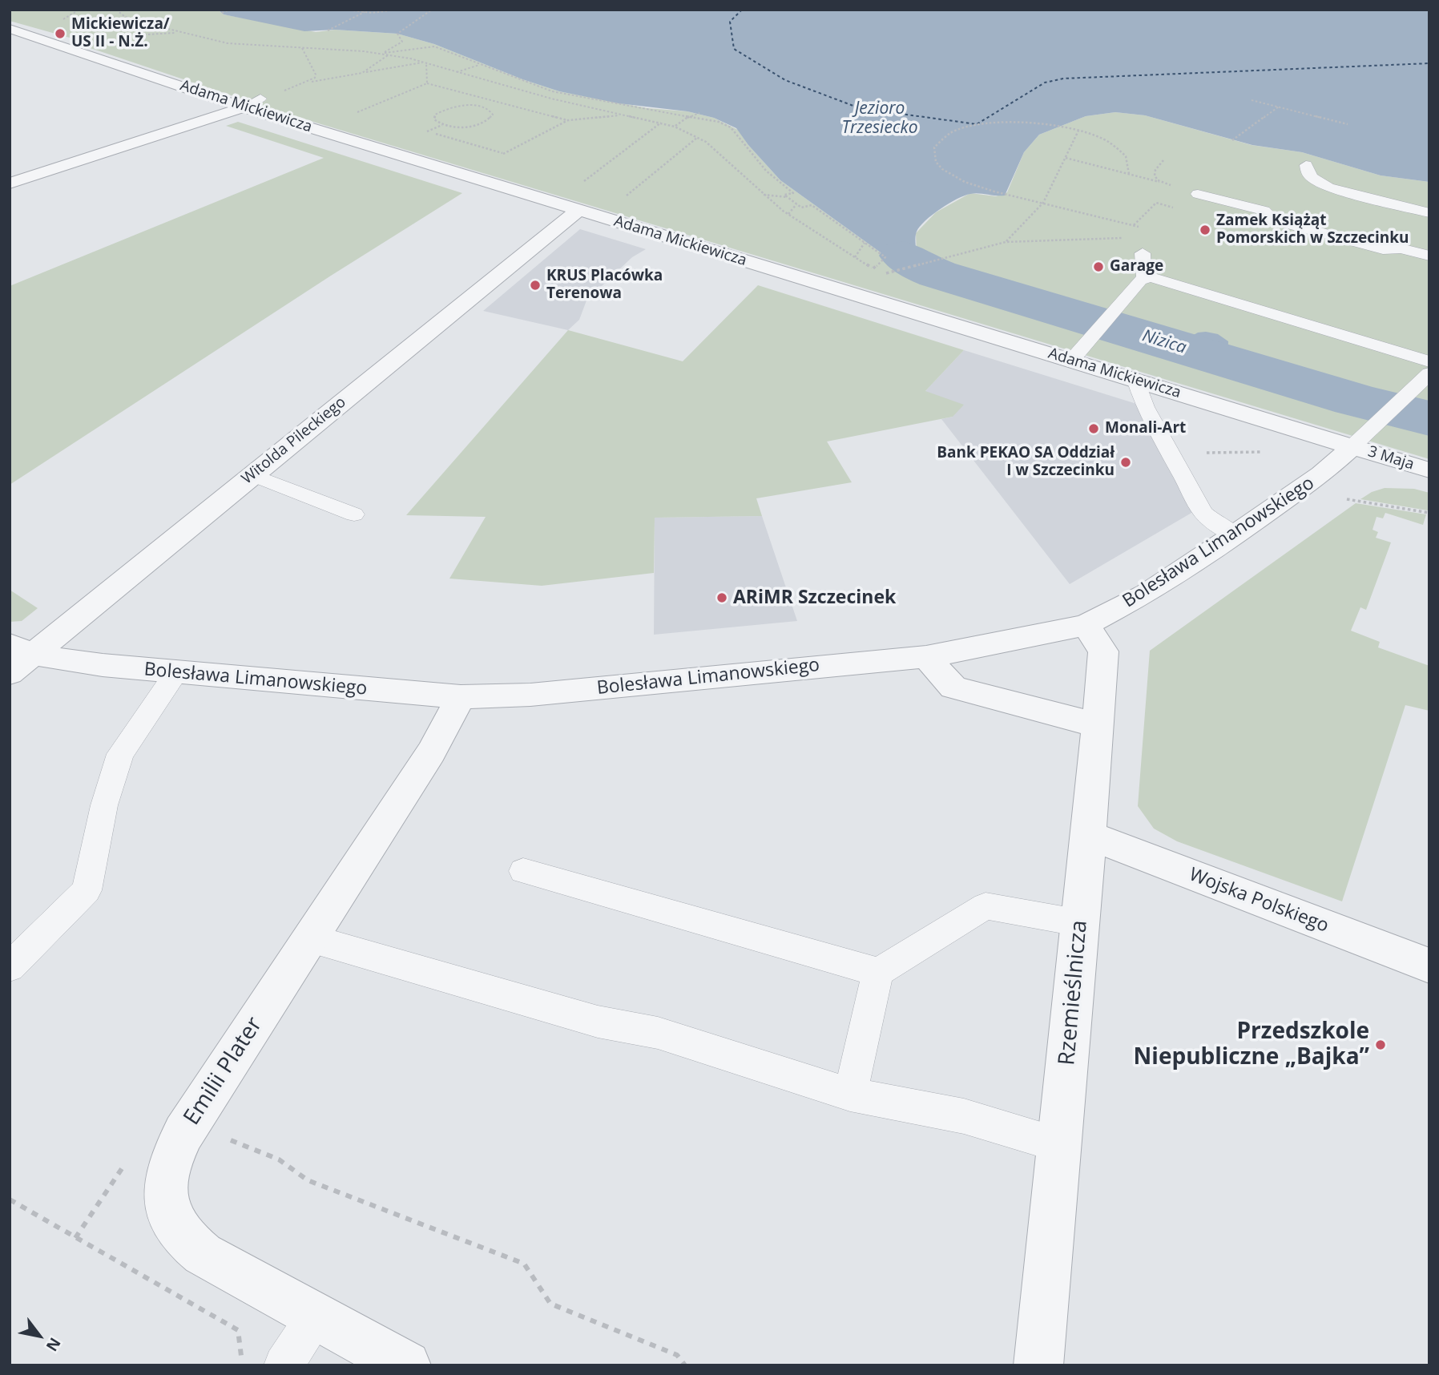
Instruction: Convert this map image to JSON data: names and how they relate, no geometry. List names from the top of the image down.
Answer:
{
  "streets": {
    "street": [
      "Adama Mickiewicza",
      "Witolda Pileckiego",
      "3 Maja",
      "Bolesława Limanowskiego",
      "Wojska Polskiego",
      "Rzemieślnicza",
      "Emilii Plater"
    ]
  },
  "crossings": [
    ["Adama Mickiewicza", "Witolda Pileckiego"],
    ["Adama Mickiewicza", "3 Maja"],
    ["Adama Mickiewicza", "Bolesława Limanowskiego"],
    ["Witolda Pileckiego", "Bolesława Limanowskiego"],
    ["3 Maja", "Bolesława Limanowskiego"],
    ["Bolesława Limanowskiego", "Rzemieślnicza"],
    ["Bolesława Limanowskiego", "Emilii Plater"],
    ["Wojska Polskiego", "Rzemieślnicza"]
  ],
  "water": ["Jezioro Trzesiecko", "Nizica"],
  "places": [
    "Mickiewicza/ US II - N.Ż.",
    "Zamek Książąt Pomorskich w Szczecinku",
    "Garage",
    "KRUS Placówka Terenowa",
    "Monali-Art",
    "Bank PEKAO SA Oddział I w Szczecinku",
    "ARiMR Szczecinek",
    "Przedszkole Niepubliczne „Bajka”"
  ],
  "north": "bottom right"
}
